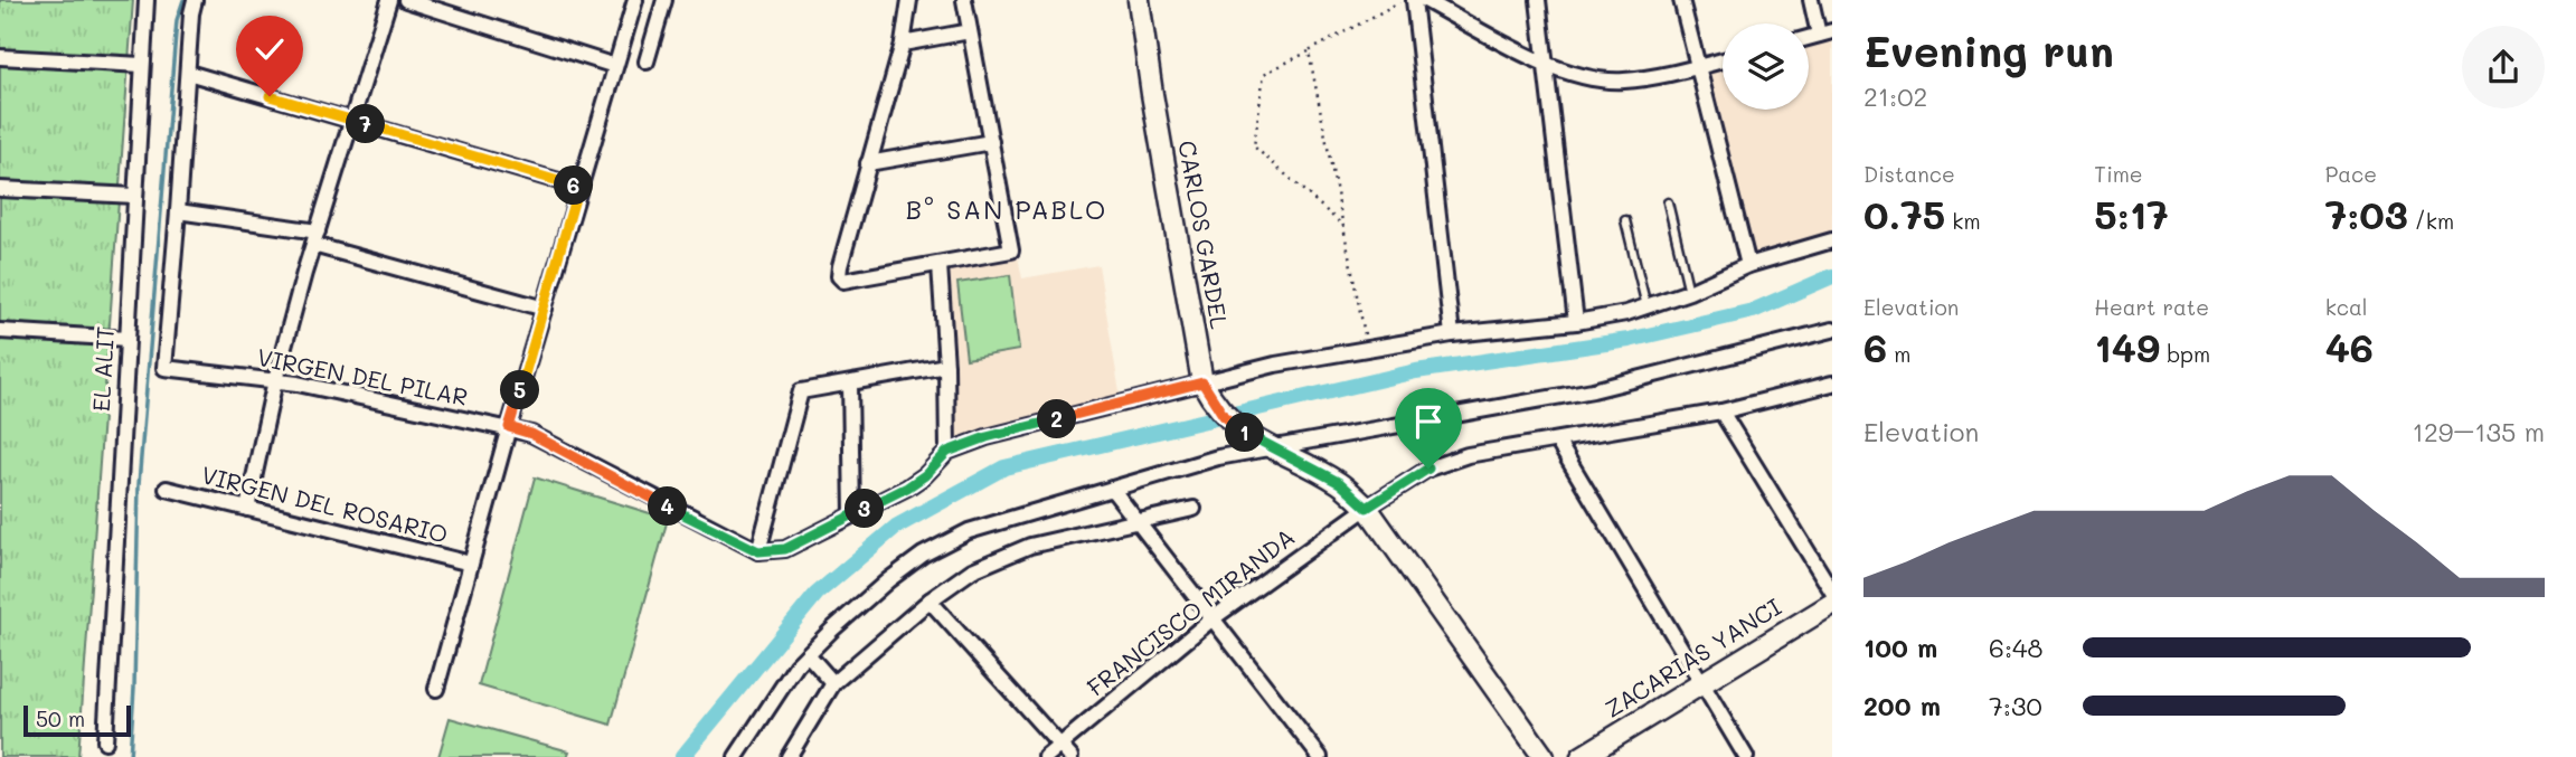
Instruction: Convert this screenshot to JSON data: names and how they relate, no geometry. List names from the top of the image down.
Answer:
{
  "streets": {
    "street": [
      "CARLOS GARDEL",
      "EL ALIT",
      "VIRGEN DEL PILAR",
      "VIRGEN DEL ROSARIO",
      "FRANCISCO MIRANDA",
      "ZACARIAS YANCI"
    ]
  },
  "crossings": [
    ["CARLOS GARDEL", "FRANCISCO MIRANDA"]
  ],
  "districts": ["B° SAN PABLO"],
  "scale_bar": "50 m",
  "page": {
    "heading": ["Evening run", "21:02"],
    "pins": [
      "7",
      "6",
      "5",
      "2",
      "1",
      "4",
      "3"
    ],
    "stats": [
      ["Distance", "0.75 km"],
      ["Time", "5:17"],
      ["Pace", "7:03 /km"],
      ["Elevation", "6 m"],
      ["Heart rate", "149 bpm"],
      ["kcal", "46"]
    ],
    "chart": ["Elevation", "129–135 m"],
    "list": [
      {
        "name": "100 m",
        "note": "6:48"
      },
      {
        "name": "200 m",
        "note": "7:30"
      }
    ],
    "scale": "50 m"
  }
}
